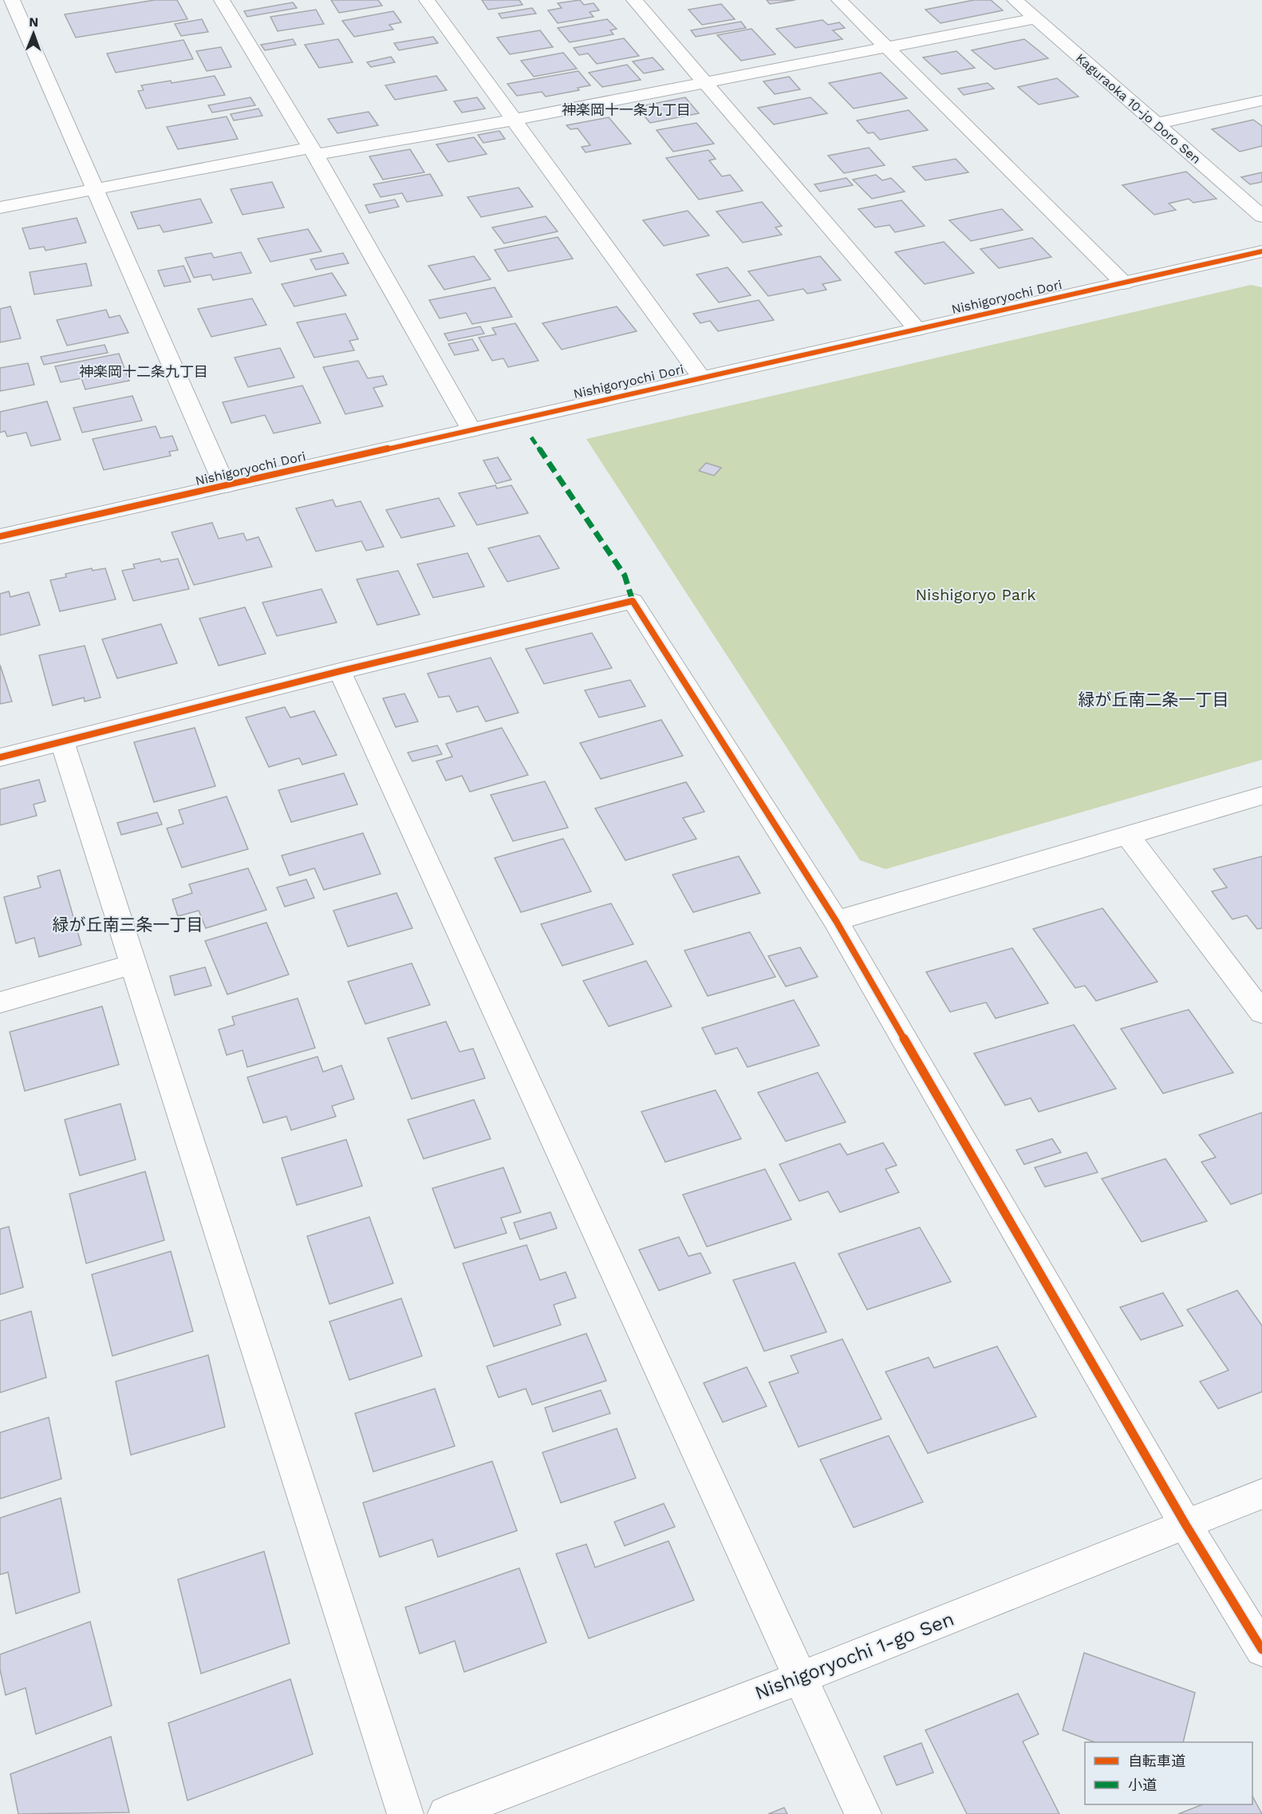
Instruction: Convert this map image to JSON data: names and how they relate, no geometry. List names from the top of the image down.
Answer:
{
  "streets": {
    "street": ["Kaguraoka 10-jo Doro Sen", "Nishigoryochi Dori", "Nishigoryochi 1-go Sen"]
  },
  "districts": [
    "神楽岡十一条九丁目",
    "神楽岡十二条九丁目",
    "緑が丘南二条一丁目",
    "緑が丘南三条一丁目"
  ],
  "parks": ["Nishigoryo Park"],
  "legend": ["自転車道", "小道"],
  "north": "top"
}
